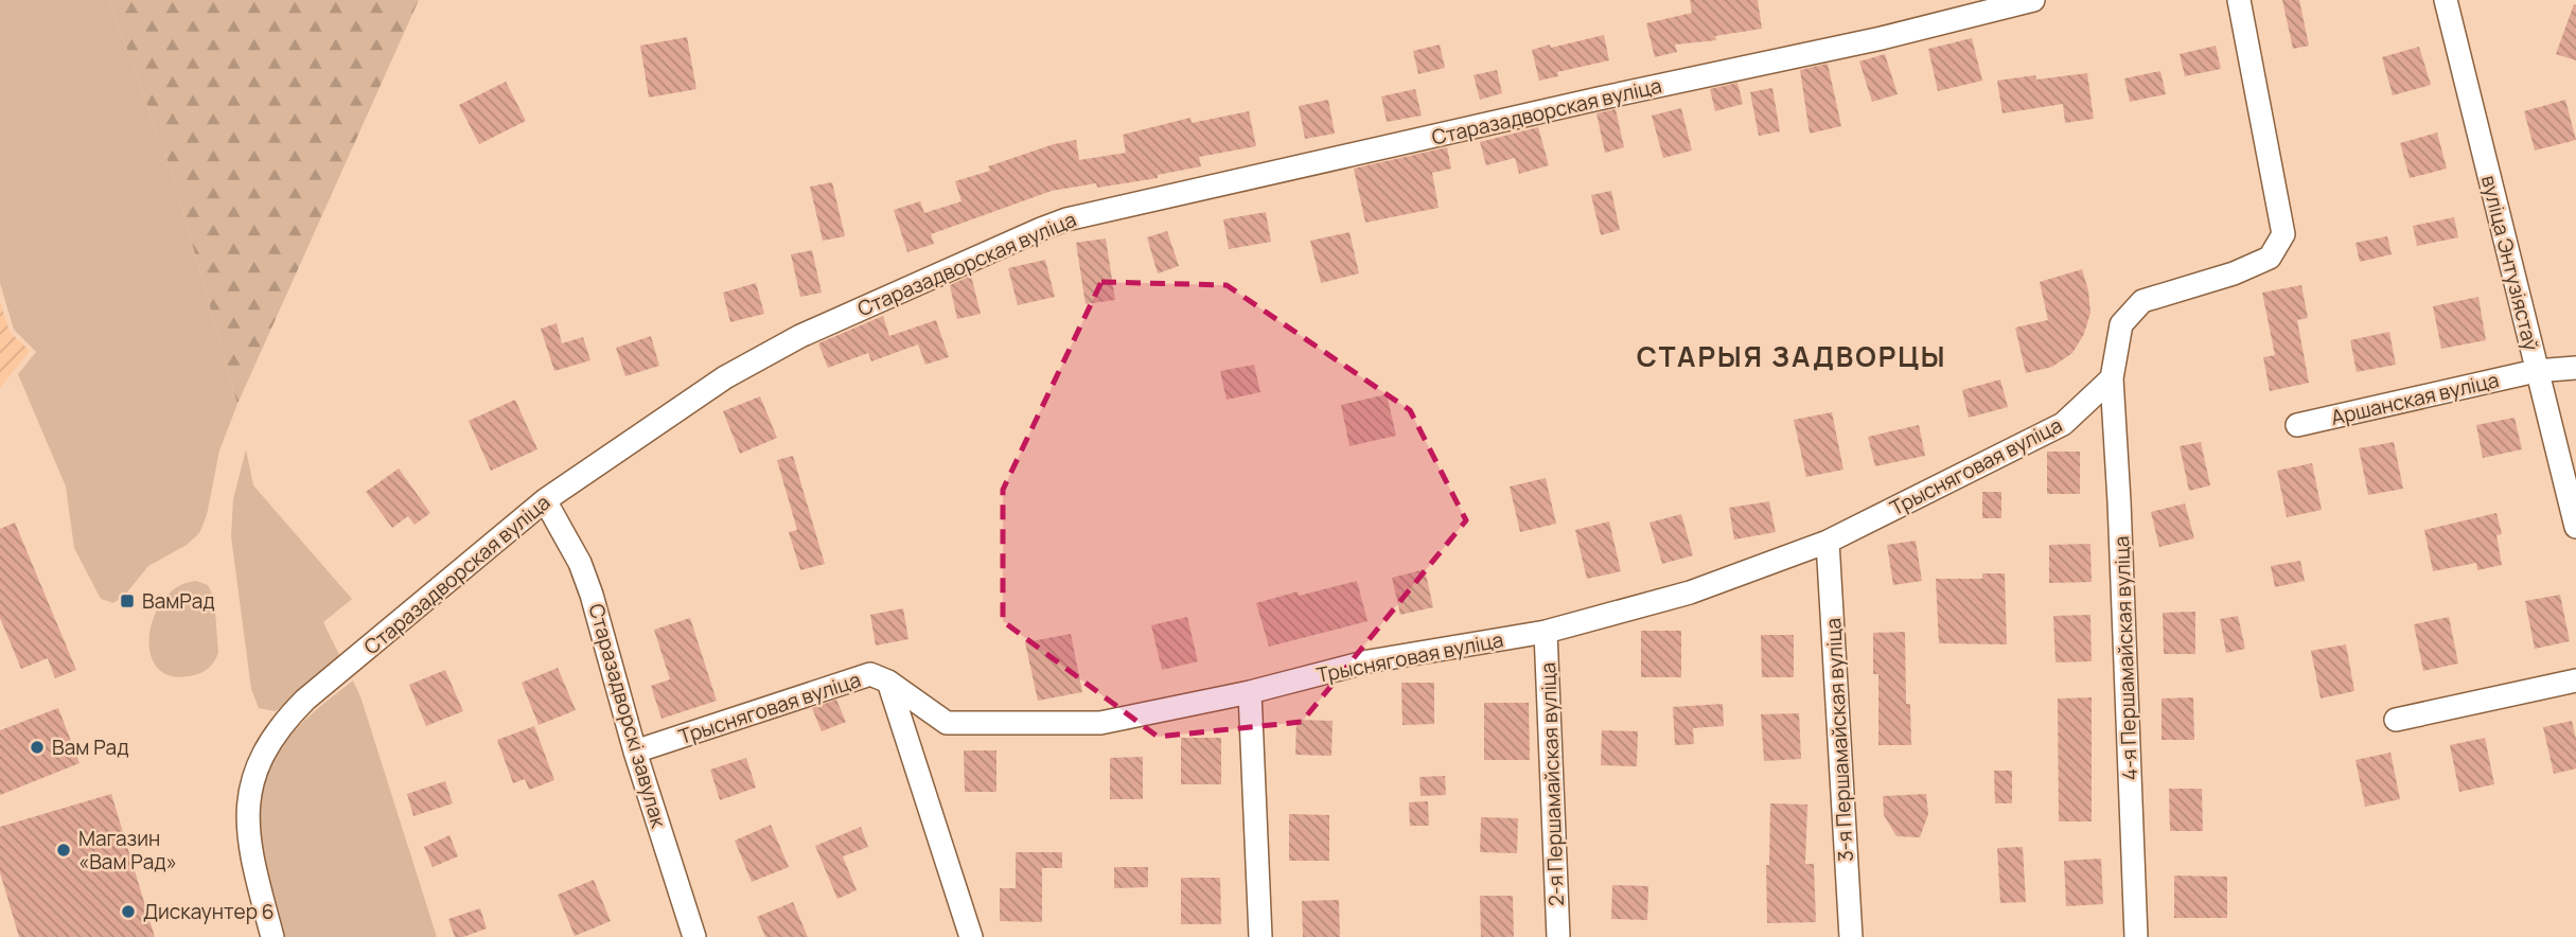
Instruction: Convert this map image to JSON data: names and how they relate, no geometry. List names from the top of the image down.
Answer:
{
  "streets": {
    "street": [
      "Старазадворская вуліца",
      "вуліца Энтузіястаў",
      "Аршанская вуліца",
      "Трысняговая вуліца",
      "4-я Першамайская вуліца",
      "Старазадворскі завулак",
      "3-я Першамайская вуліца",
      "2-я Першамайская вуліца"
    ]
  },
  "crossings": [
    ["Старазадворская вуліца", "Старазадворскі завулак"],
    ["вуліца Энтузіястаў", "Аршанская вуліца"],
    ["Трысняговая вуліца", "4-я Першамайская вуліца"],
    ["Трысняговая вуліца", "Старазадворскі завулак"],
    ["Трысняговая вуліца", "3-я Першамайская вуліца"],
    ["Трысняговая вуліца", "2-я Першамайская вуліца"]
  ],
  "districts": ["СТАРЫЯ ЗАДВОРЦЫ"],
  "places": {
    "transit": ["ВамРад"],
    "other": ["Вам Рад", "Магазин «Вам Рад»", "Дискаунтер 6"]
  }
}
